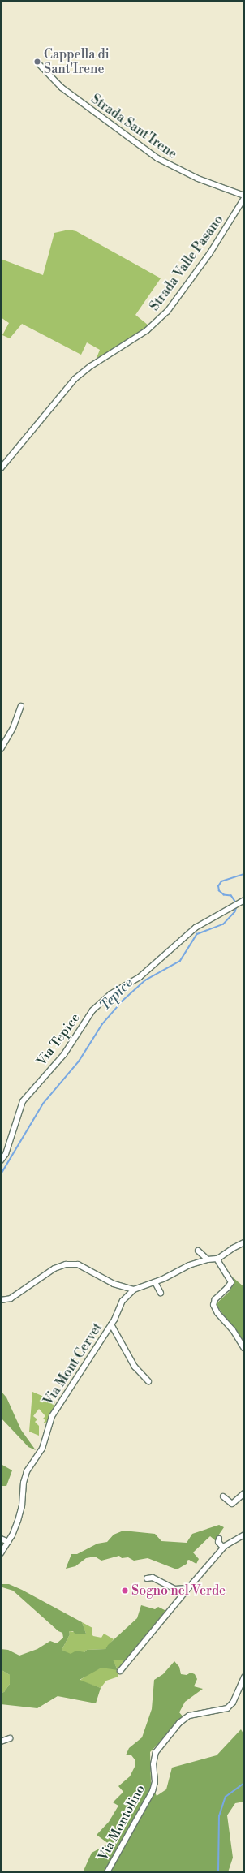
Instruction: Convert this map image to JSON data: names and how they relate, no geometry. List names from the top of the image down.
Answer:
{
  "streets": {
    "street": [
      "Strada Sant'Irene",
      "Strada Valle Pasano",
      "Via Tepice",
      "Via Mont Cervet",
      "Via Montolino"
    ]
  },
  "crossings": [
    ["Strada Sant'Irene", "Strada Valle Pasano"]
  ],
  "water": ["Tepice"],
  "places": ["Cappella di Sant'Irene", "Sogno nel Verde"]
}
